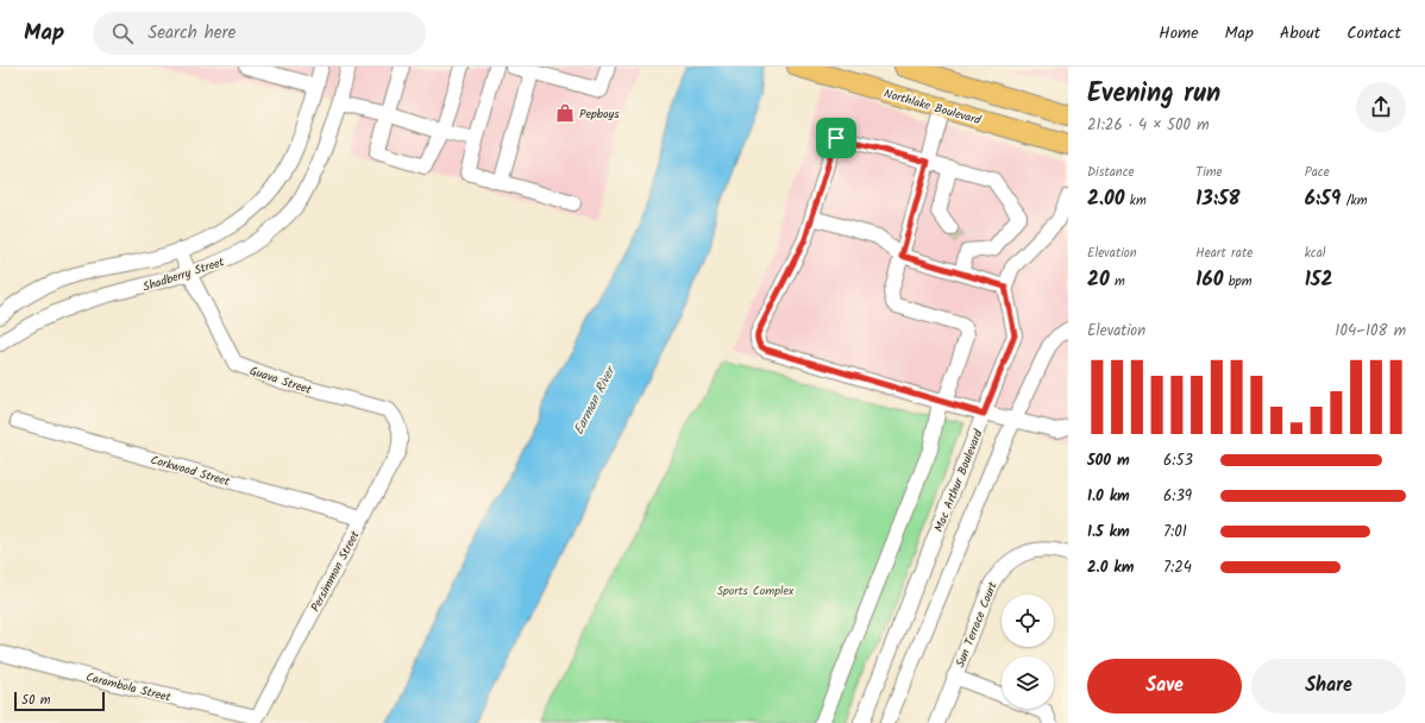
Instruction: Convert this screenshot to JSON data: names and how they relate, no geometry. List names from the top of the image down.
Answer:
{
  "streets": {
    "main road": ["Northlake Boulevard"],
    "street": [
      "Shadberry Street",
      "Guava Street",
      "Corkwood Street",
      "Mac Arthur Boulevard",
      "Persimmon Street",
      "Sun Terrace Court",
      "Carambola Street"
    ]
  },
  "crossings": [
    ["Shadberry Street", "Guava Street"],
    ["Guava Street", "Persimmon Street"],
    ["Corkwood Street", "Persimmon Street"],
    ["Persimmon Street", "Carambola Street"]
  ],
  "water": ["Earman River"],
  "parks": ["Sports Complex"],
  "places": {
    "shop": ["Pepboys"]
  },
  "scale_bar": "50 m",
  "page": {
    "header": "Map",
    "search": "Search here",
    "nav": [
      "Home",
      "Map",
      "About",
      "Contact"
    ],
    "heading": ["Evening run", "21:26 · 4 × 500 m"],
    "stats": [
      ["Distance", "2.00 km"],
      ["Time", "13:58"],
      ["Pace", "6:59 /km"],
      ["Elevation", "20 m"],
      ["Heart rate", "160 bpm"],
      ["kcal", "152"]
    ],
    "chart": ["Elevation", "104–108 m"],
    "list": [
      {
        "name": "500 m",
        "note": "6:53"
      },
      {
        "name": "1.0 km",
        "note": "6:39"
      },
      {
        "name": "1.5 km",
        "note": "7:01"
      },
      {
        "name": "2.0 km",
        "note": "7:24"
      }
    ],
    "buttons": ["Save", "Share"],
    "scale": "50 m"
  }
}
